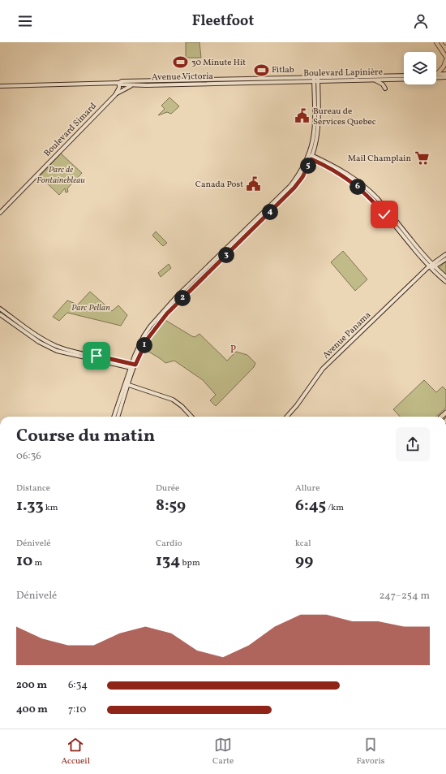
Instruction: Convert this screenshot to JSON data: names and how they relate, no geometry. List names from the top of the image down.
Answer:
{
  "streets": {
    "street": [
      "Boulevard Lapinière",
      "Avenue Victoria",
      "Boulevard Simard",
      "Avenue Panama"
    ]
  },
  "crossings": [
    ["Boulevard Lapinière", "Avenue Victoria"],
    ["Avenue Victoria", "Boulevard Simard"]
  ],
  "districts": ["P"],
  "parks": ["Parc de Fontainebleau", "Parc Pellan"],
  "places": {
    "sports": ["30 Minute Hit", "Fitlab"],
    "public building": ["Bureau de Services Quebec", "Canada Post"],
    "supermarket": ["Mail Champlain"]
  },
  "page": {
    "header": "Fleetfoot",
    "pins": [
      "5",
      "6",
      "4",
      "3",
      "2",
      "1"
    ],
    "heading": ["Course du matin", "06:36"],
    "stats": [
      ["Distance", "1.33 km"],
      ["Durée", "8:59"],
      ["Allure", "6:45 /km"],
      ["Dénivelé", "10 m"],
      ["Cardio", "134 bpm"],
      ["kcal", "99"]
    ],
    "chart": ["Dénivelé", "247–254 m"],
    "list": [
      {
        "name": "200 m",
        "note": "6:34"
      },
      {
        "name": "400 m",
        "note": "7:10"
      }
    ],
    "tabs": ["Accueil", "Carte", "Favoris"]
  }
}
